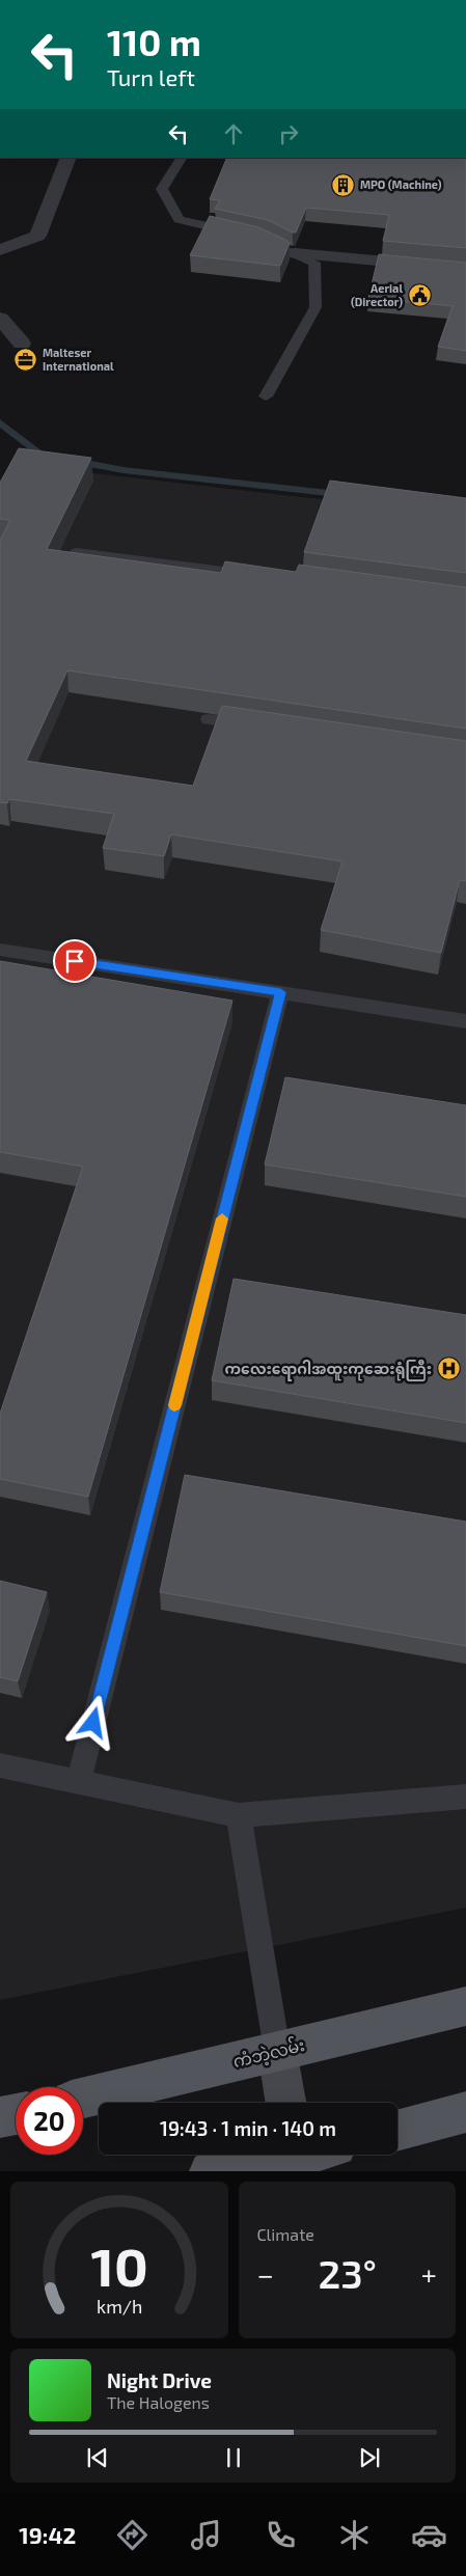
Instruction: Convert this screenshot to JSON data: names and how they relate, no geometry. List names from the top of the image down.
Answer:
{
  "streets": {
    "main road": ["ကံဘဲ့လမ်း"]
  },
  "places": {
    "building": ["MPO (Machine)"],
    "public building": ["Aerial (Director)"],
    "office": ["Malteser International"],
    "hospital": ["ကလေးရောဂါအထူးကုဆေးရုံကြီး"]
  },
  "page": {
    "turn": ["110 m", "Turn left"],
    "limit": "20",
    "trip": "19:43 · 1 min · 140 m",
    "tile": "Climate",
    "heat": ["−", "23°", "+"],
    "song": ["Night Drive", "The Halogens"],
    "tabs": "19:42",
    "gauge": ["10", "km/h"]
  }
}
